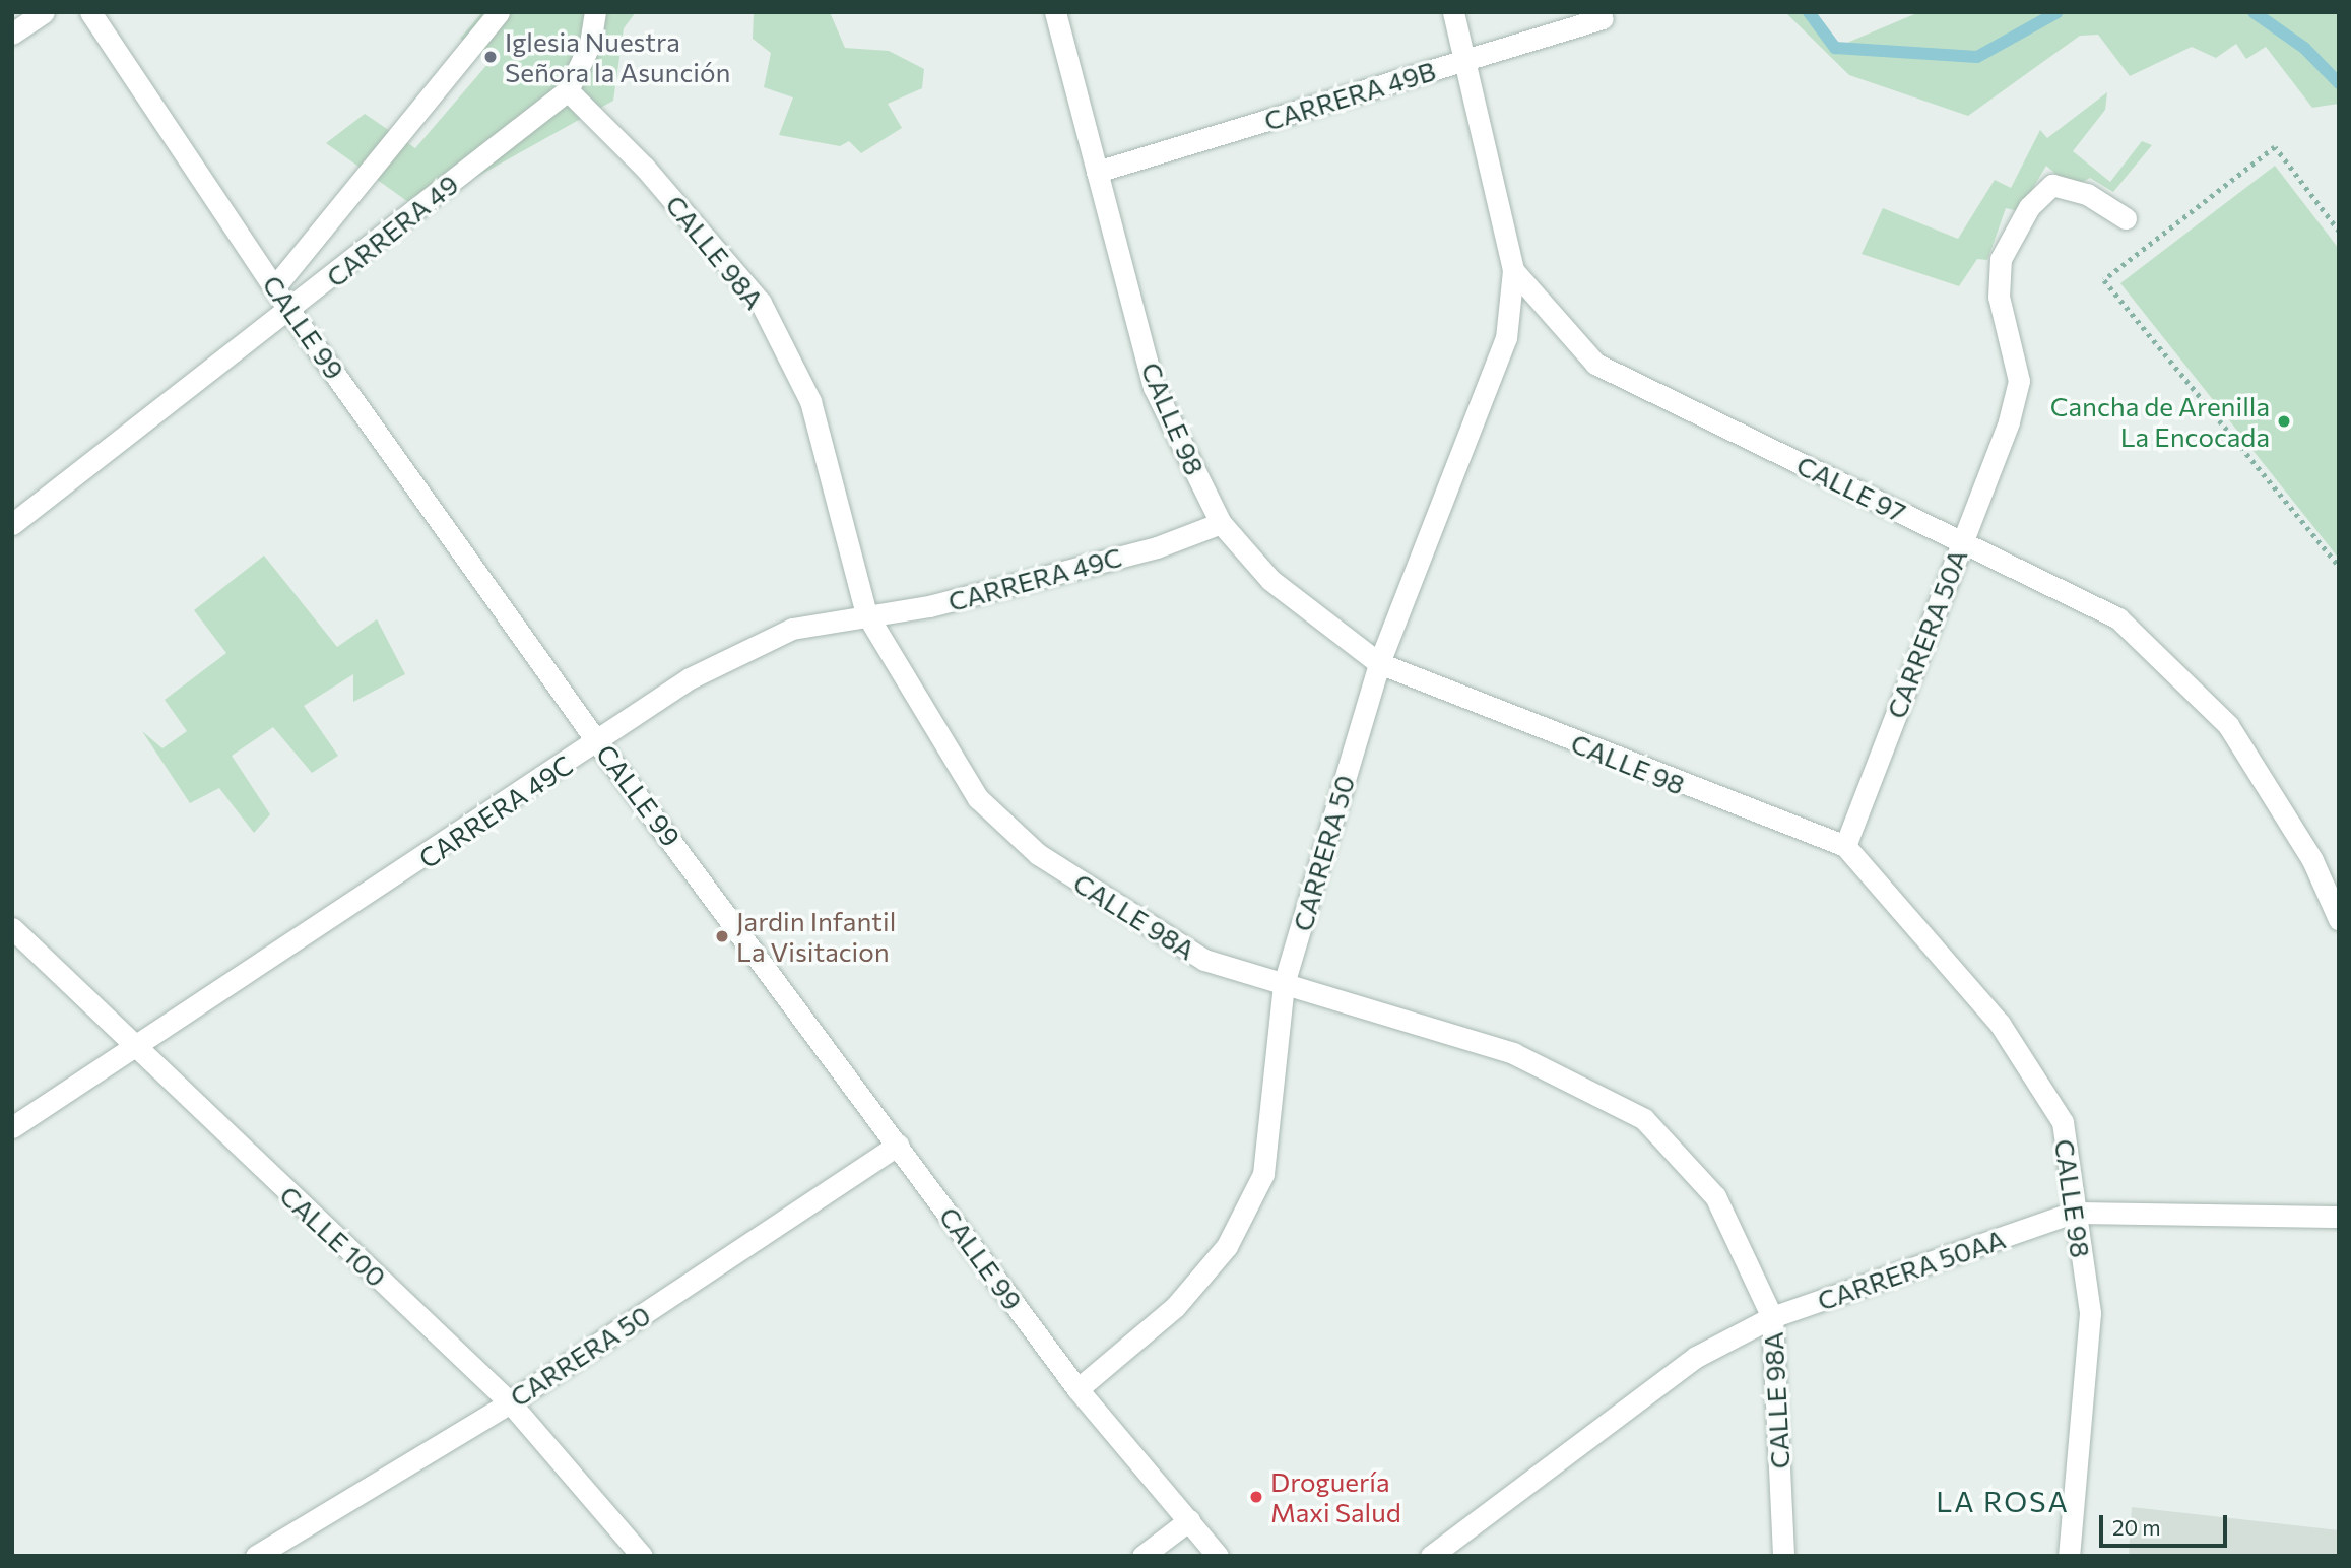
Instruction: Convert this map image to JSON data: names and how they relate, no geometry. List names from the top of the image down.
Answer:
{
  "streets": {
    "street": [
      "CARRERA 49B",
      "CARRERA 49",
      "CALLE 98A",
      "CALLE 99",
      "CALLE 98",
      "CALLE 97",
      "CARRERA 49C",
      "CARRERA 50A",
      "CARRERA 50",
      "CALLE 100",
      "CARRERA 50AA"
    ]
  },
  "crossings": [
    ["CARRERA 49B", "CALLE 98"],
    ["CARRERA 49B", "CALLE 97"],
    ["CARRERA 49", "CALLE 98A"],
    ["CARRERA 49", "CALLE 99"],
    ["CALLE 98A", "CARRERA 49C"],
    ["CALLE 98A", "CARRERA 50"],
    ["CALLE 98A", "CARRERA 50AA"],
    ["CALLE 99", "CARRERA 49C"],
    ["CALLE 99", "CARRERA 50"],
    ["CALLE 98", "CARRERA 49C"],
    ["CALLE 98", "CARRERA 50A"],
    ["CALLE 98", "CARRERA 50"],
    ["CALLE 98", "CARRERA 50AA"],
    ["CALLE 97", "CARRERA 50A"],
    ["CALLE 97", "CARRERA 50"],
    ["CARRERA 49C", "CALLE 100"],
    ["CARRERA 50", "CALLE 100"]
  ],
  "districts": ["LA ROSA"],
  "places": [
    "Iglesia Nuestra Señora la Asunción",
    "Cancha de Arenilla La Encocada",
    "Jardin Infantil La Visitacion",
    "Droguería Maxi Salud"
  ],
  "scale_bar": "20 m"
}
